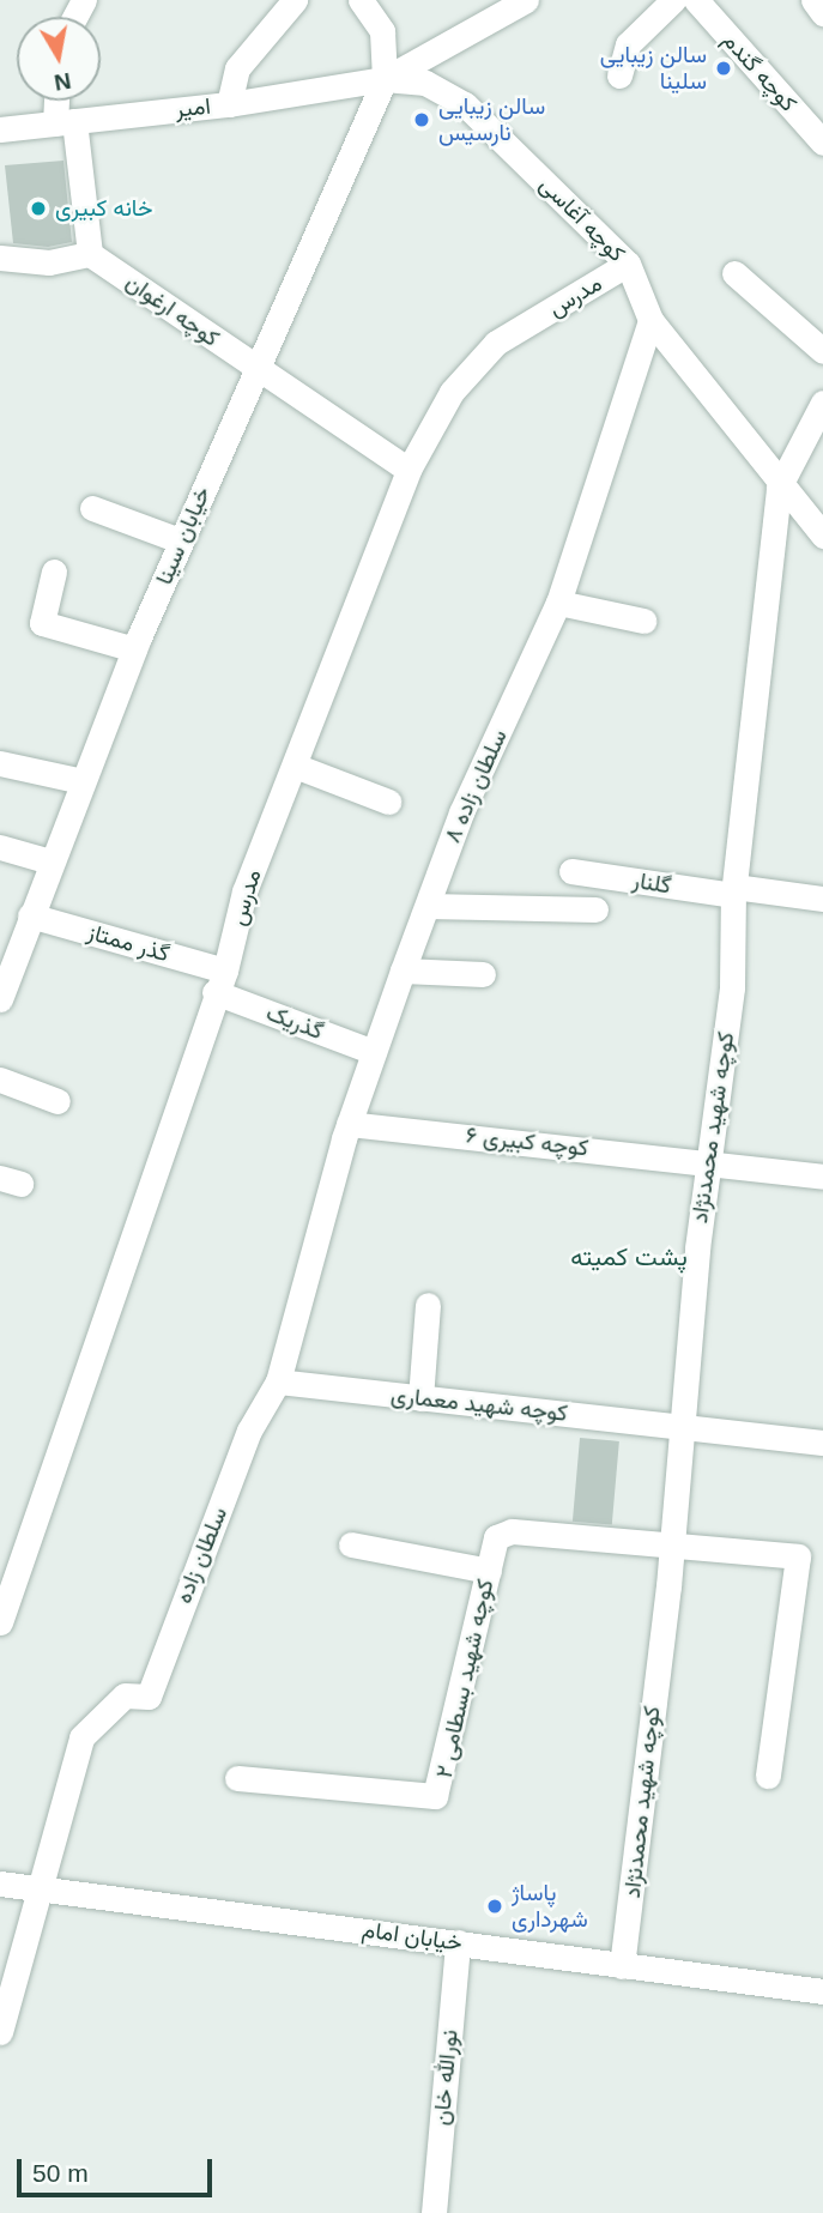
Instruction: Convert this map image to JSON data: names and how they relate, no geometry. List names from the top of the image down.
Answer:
{
  "streets": {
    "street": [
      "کوچه گندم",
      "امیر",
      "کوچه آغاسی",
      "مدرس",
      "کوچه ارغوان",
      "خیابان سینا",
      "سلطان زاده ۸",
      "گلنار",
      "گذر ممتاز",
      "گذریک",
      "کوچه شهید محمدنژاد",
      "کوچه کبیری ۶",
      "کوچه شهید معماری",
      "سلطان زاده",
      "کوچه شهید بسطامی ۲",
      "خیابان امام",
      "نورالله خان"
    ]
  },
  "crossings": [
    ["امیر", "کوچه آغاسی"],
    ["امیر", "خیابان سینا"],
    ["کوچه آغاسی", "مدرس"],
    ["کوچه آغاسی", "خیابان سینا"],
    ["کوچه آغاسی", "سلطان زاده ۸"],
    ["کوچه آغاسی", "کوچه شهید محمدنژاد"],
    ["مدرس", "کوچه ارغوان"],
    ["مدرس", "گذر ممتاز"],
    ["مدرس", "گذریک"],
    ["کوچه ارغوان", "خیابان سینا"],
    ["خیابان سینا", "گذر ممتاز"],
    ["سلطان زاده ۸", "گذریک"],
    ["سلطان زاده ۸", "کوچه کبیری ۶"],
    ["سلطان زاده ۸", "سلطان زاده"],
    ["گلنار", "کوچه شهید محمدنژاد"],
    ["گذر ممتاز", "گذریک"],
    ["کوچه شهید محمدنژاد", "کوچه کبیری ۶"],
    ["کوچه شهید محمدنژاد", "کوچه شهید معماری"],
    ["کوچه شهید محمدنژاد", "کوچه شهید بسطامی ۲"],
    ["کوچه شهید محمدنژاد", "خیابان امام"],
    ["کوچه شهید معماری", "سلطان زاده"],
    ["سلطان زاده", "خیابان امام"],
    ["خیابان امام", "نورالله خان"]
  ],
  "districts": ["پشت کمیته"],
  "places": [
    "سالن زیبایی سلینا",
    "سالن زیبایی نارسیس",
    "خانه کبیری",
    "پاساژ شهرداری"
  ],
  "scale_bar": "50 m",
  "north": "bottom"
}
